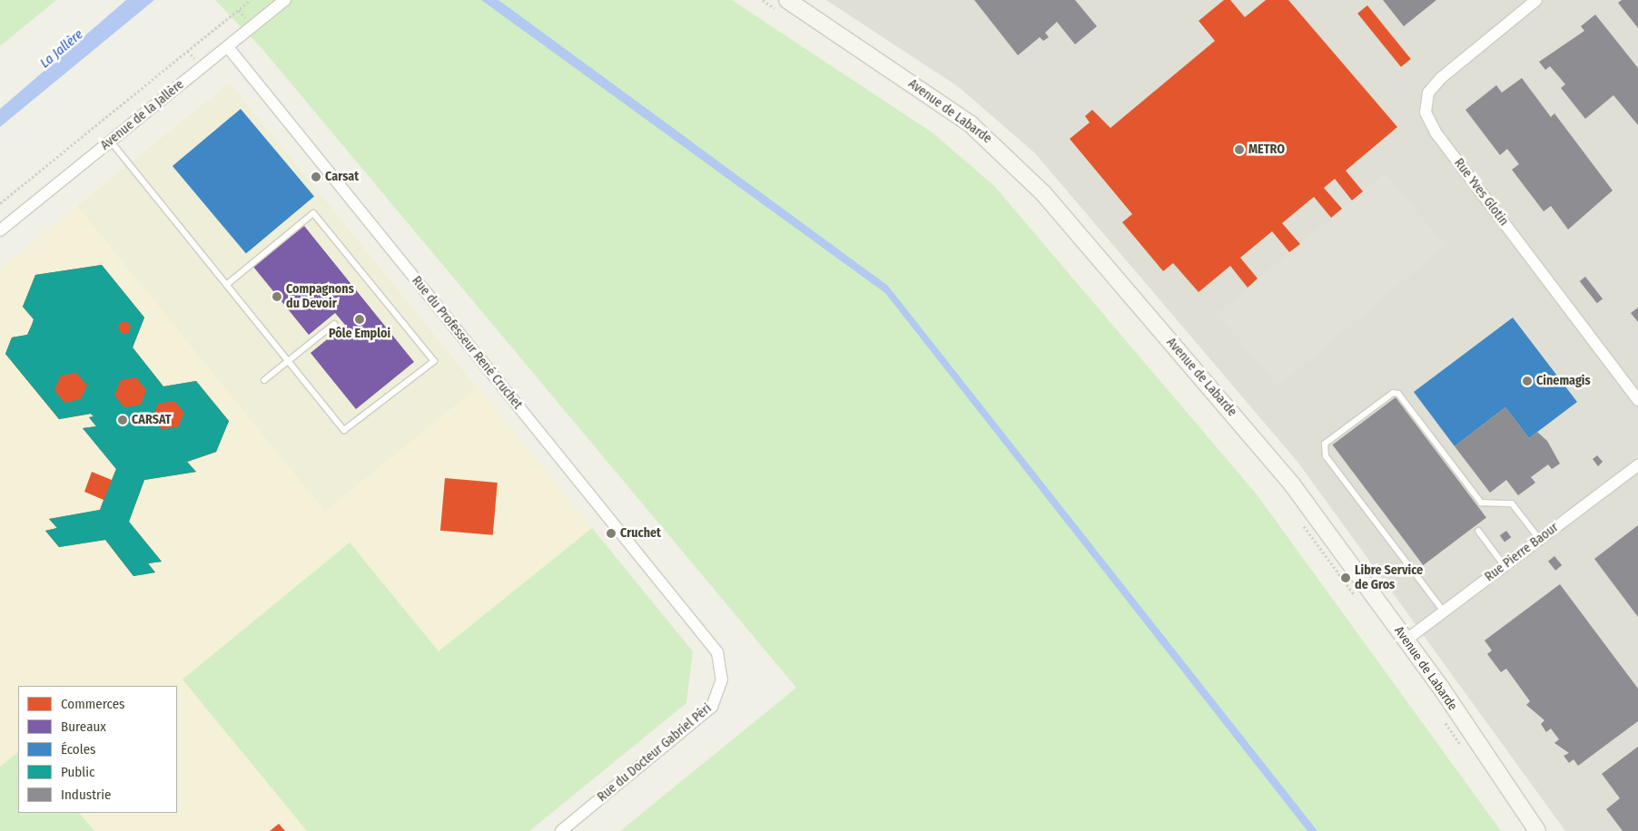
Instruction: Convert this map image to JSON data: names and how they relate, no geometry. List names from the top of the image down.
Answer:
{
  "streets": {
    "main road": ["Avenue de Labarde"],
    "street": [
      "Avenue de la Jallère",
      "Rue Yves Glotin",
      "Rue du Professeur René Cruchet",
      "Rue Pierre Baour",
      "Rue du Docteur Gabriel Péri"
    ]
  },
  "crossings": [
    ["Avenue de Labarde", "Rue Pierre Baour"],
    ["Avenue de la Jallère", "Rue du Professeur René Cruchet"],
    ["Rue du Professeur René Cruchet", "Rue du Docteur Gabriel Péri"]
  ],
  "water": ["La Jallère"],
  "places": [
    "METRO",
    "Carsat",
    "Compagnons du Devoir",
    "Pôle Emploi",
    "Cinemagis",
    "CARSAT",
    "Cruchet",
    "Libre Service de Gros"
  ],
  "legend": [
    "Commerces",
    "Bureaux",
    "Écoles",
    "Public",
    "Industrie"
  ]
}
